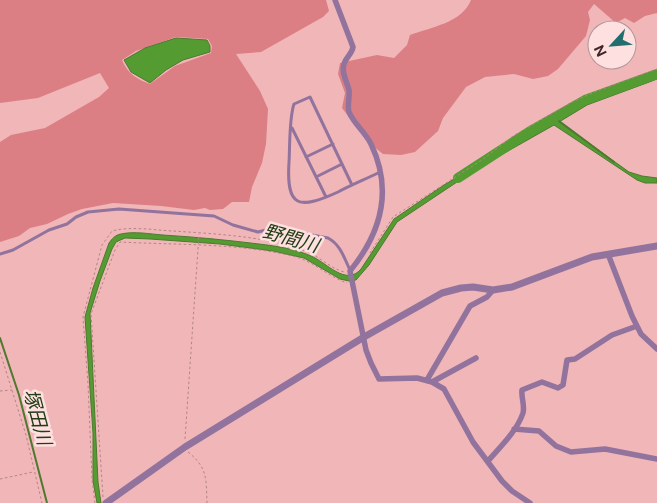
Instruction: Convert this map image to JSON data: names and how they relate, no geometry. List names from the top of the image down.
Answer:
{
  "water": ["野間川", "塚田川"],
  "north": "bottom left"
}
